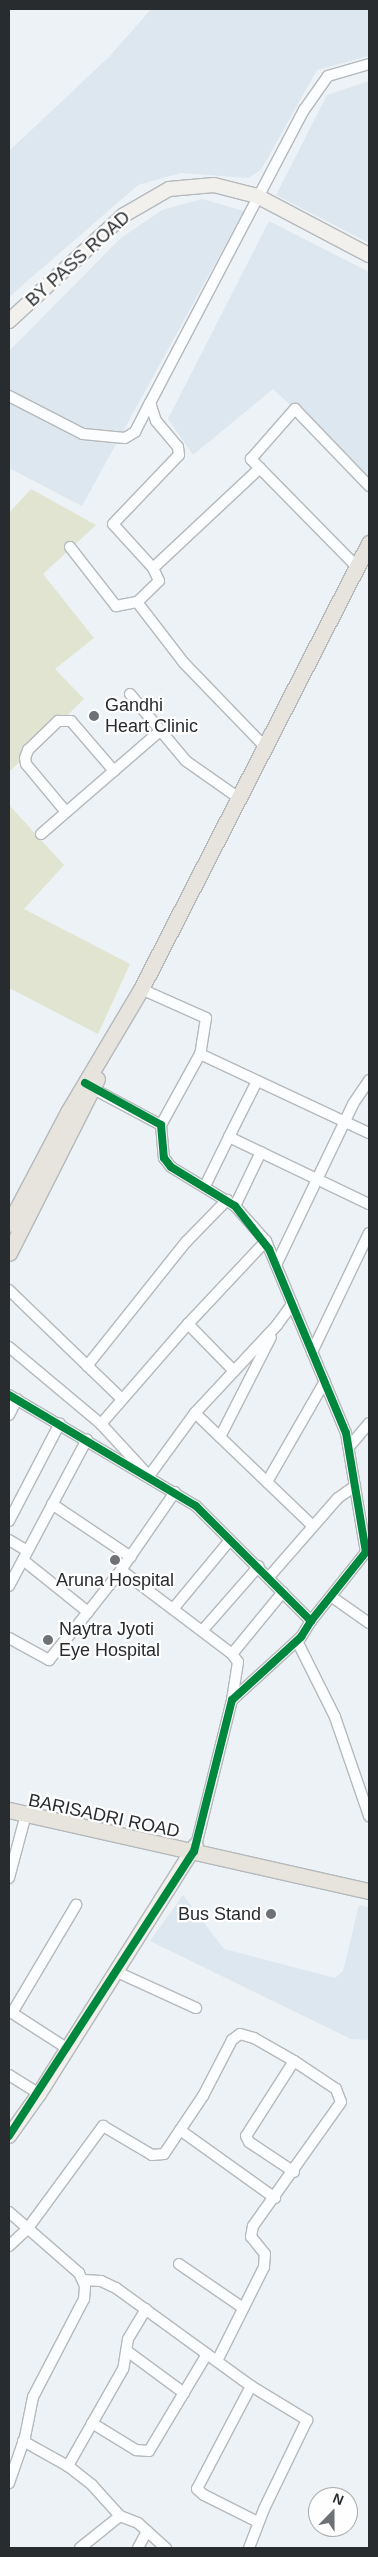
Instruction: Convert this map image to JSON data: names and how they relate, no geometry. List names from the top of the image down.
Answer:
{
  "streets": {
    "main road": ["BARISADRI ROAD"],
    "street": ["BY PASS ROAD"]
  },
  "places": [
    "Gandhi Heart Clinic",
    "Aruna Hospital",
    "Naytra Jyoti Eye Hospital",
    "Bus Stand"
  ],
  "north": "top"
}
